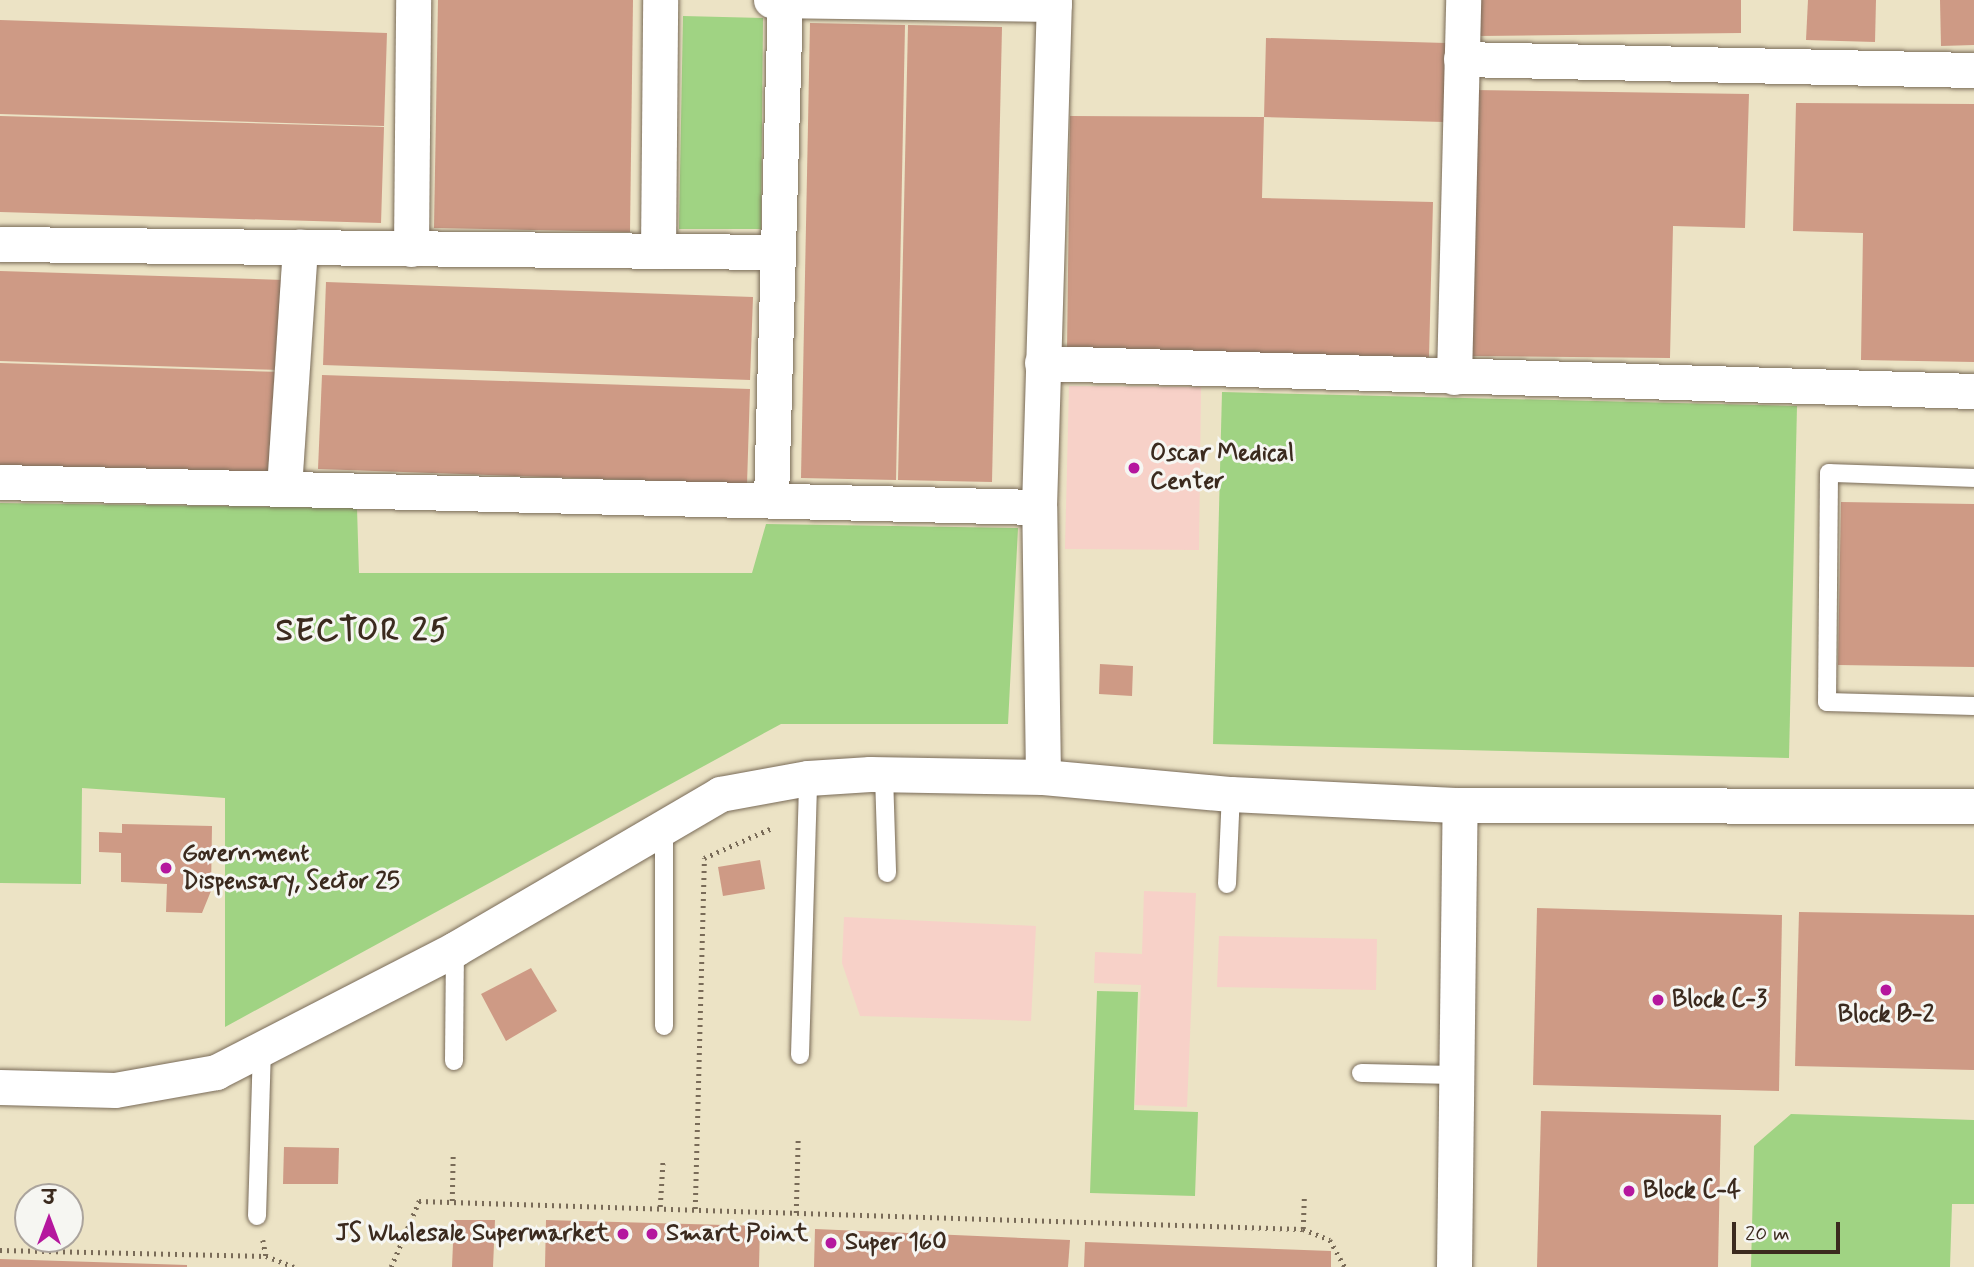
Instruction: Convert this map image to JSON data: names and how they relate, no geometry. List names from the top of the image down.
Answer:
{
  "districts": ["SECTOR 25"],
  "places": [
    "Oscar Medical Center",
    "Government Dispensary, Sector 25",
    "Block B-2",
    "Block C-3",
    "Block C-4",
    "JS Wholesale Supermarket",
    "Smart Point",
    "Super 160"
  ],
  "scale_bar": "20 m",
  "north": "top"
}
